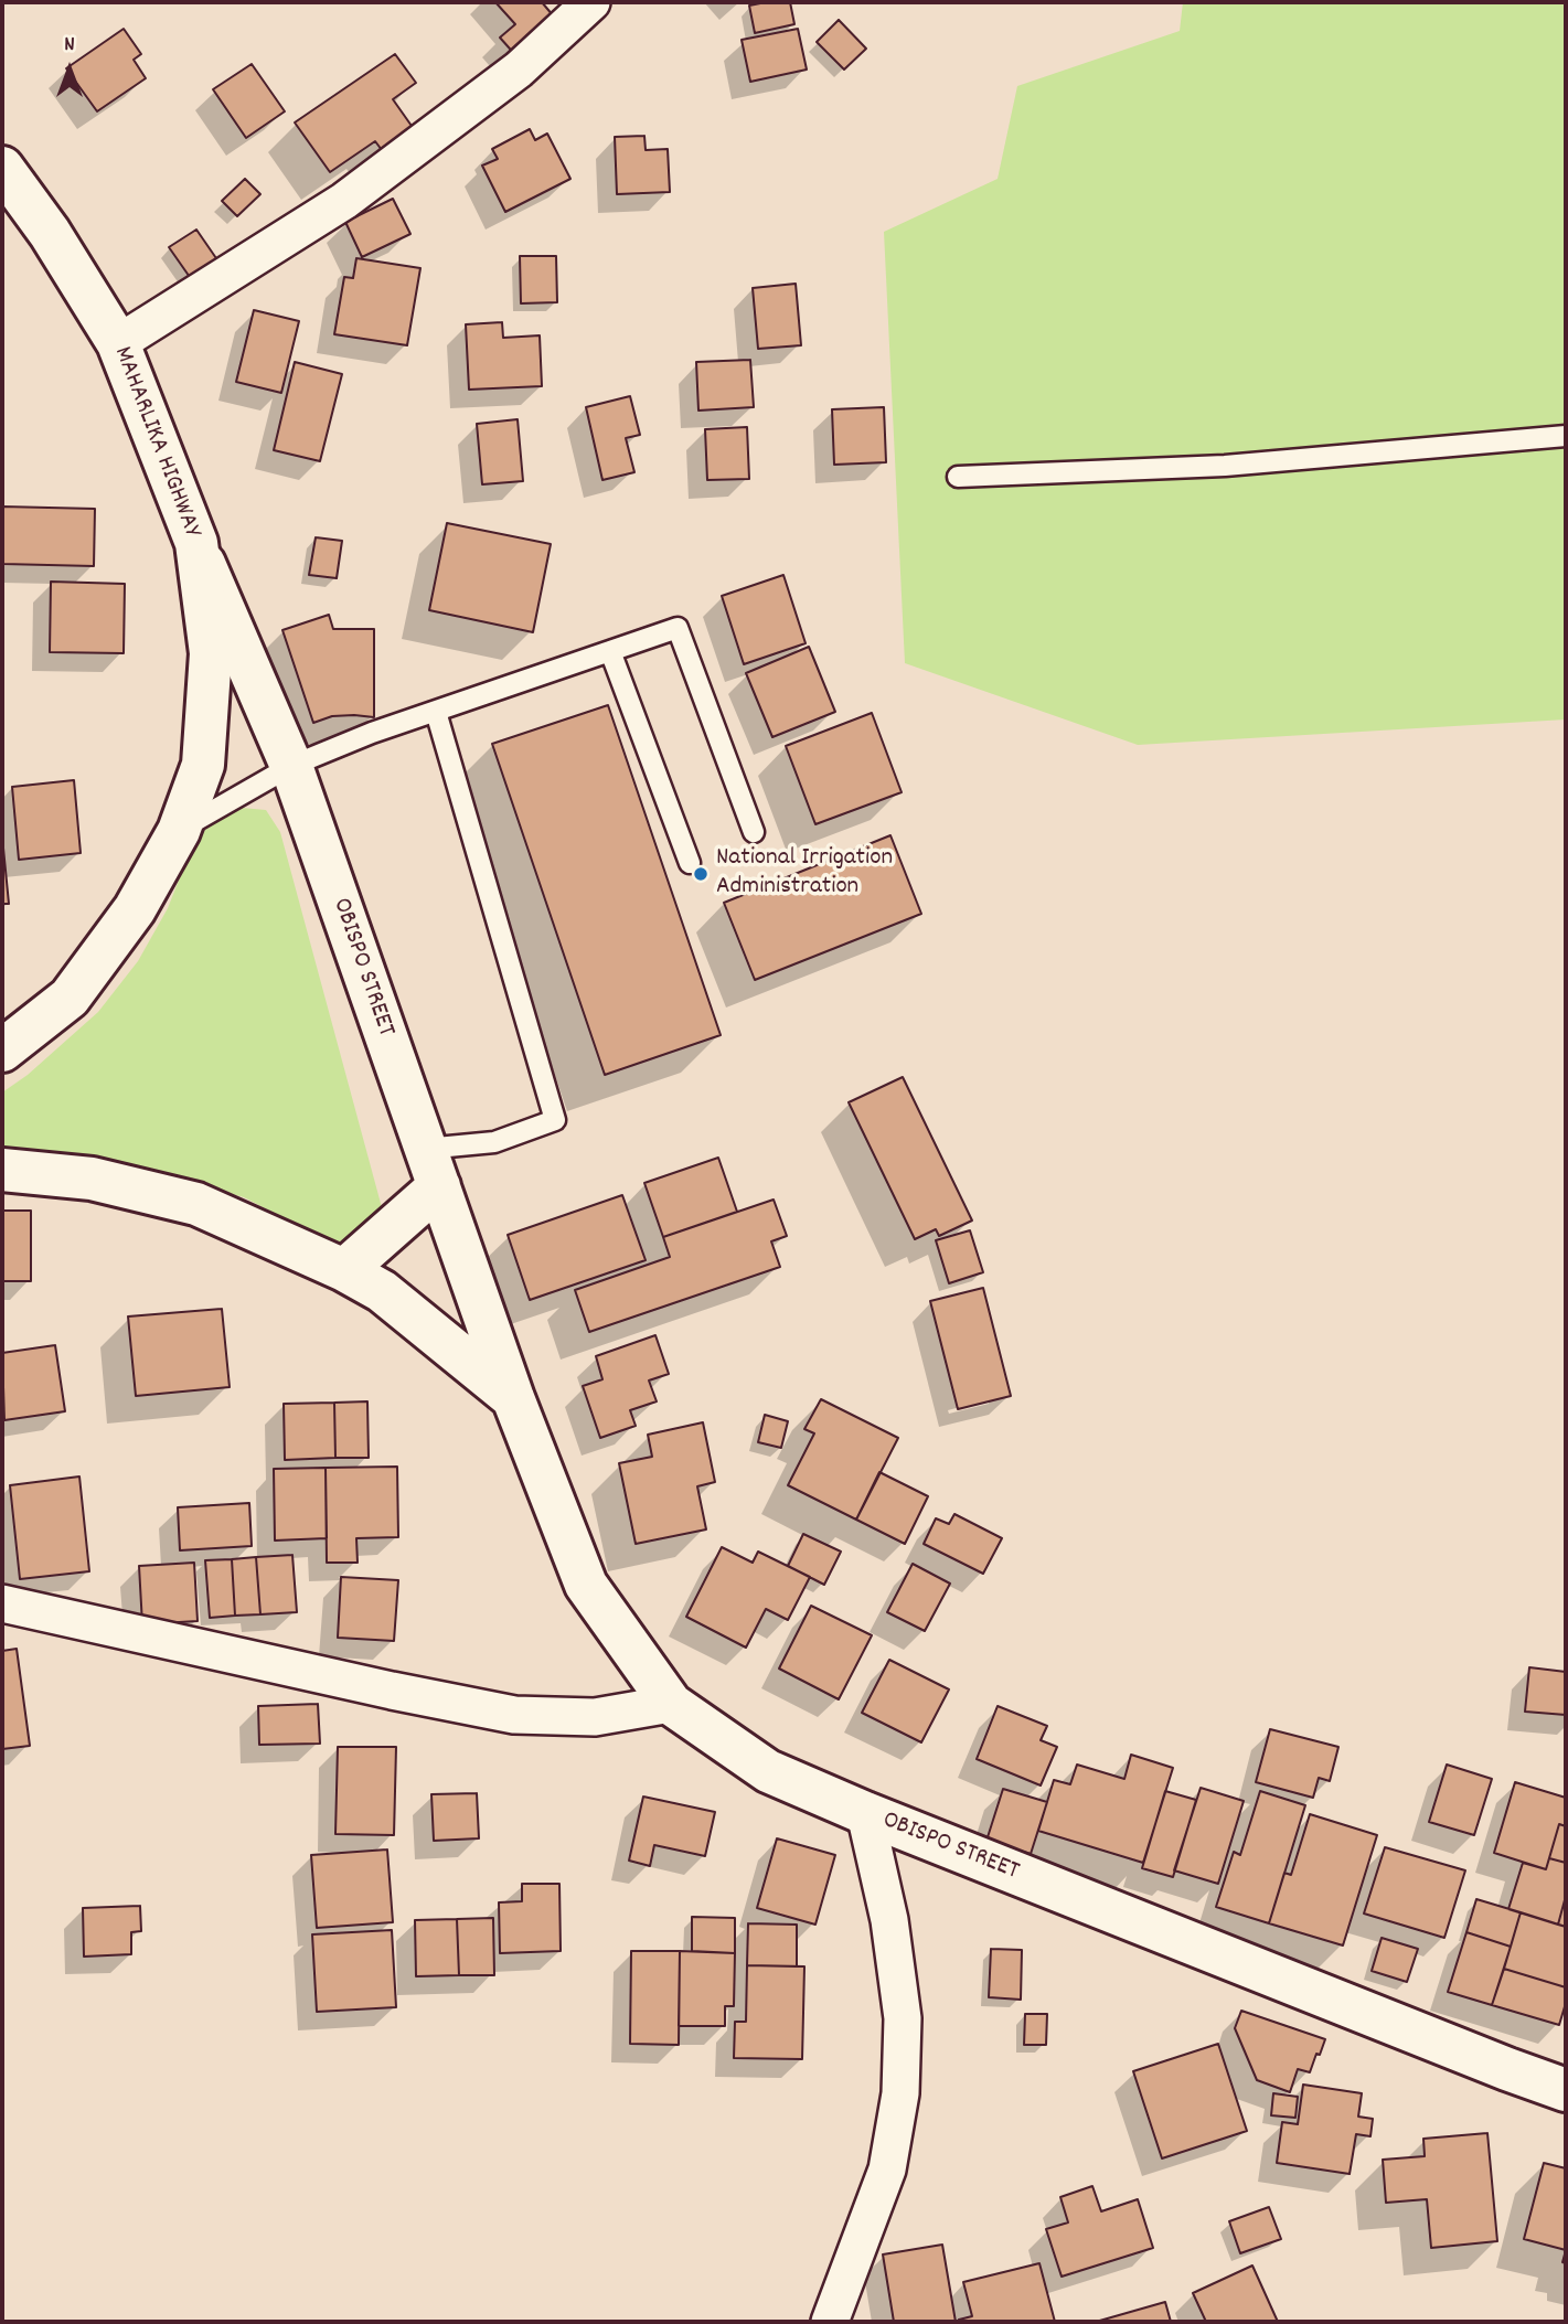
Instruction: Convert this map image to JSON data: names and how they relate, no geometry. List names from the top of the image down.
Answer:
{
  "streets": {
    "main road": ["MAHARLIKA HIGHWAY", "OBISPO STREET"]
  },
  "crossings": [
    ["MAHARLIKA HIGHWAY", "OBISPO STREET"]
  ],
  "places": ["National Irrigation Administration"],
  "north": "top"
}
